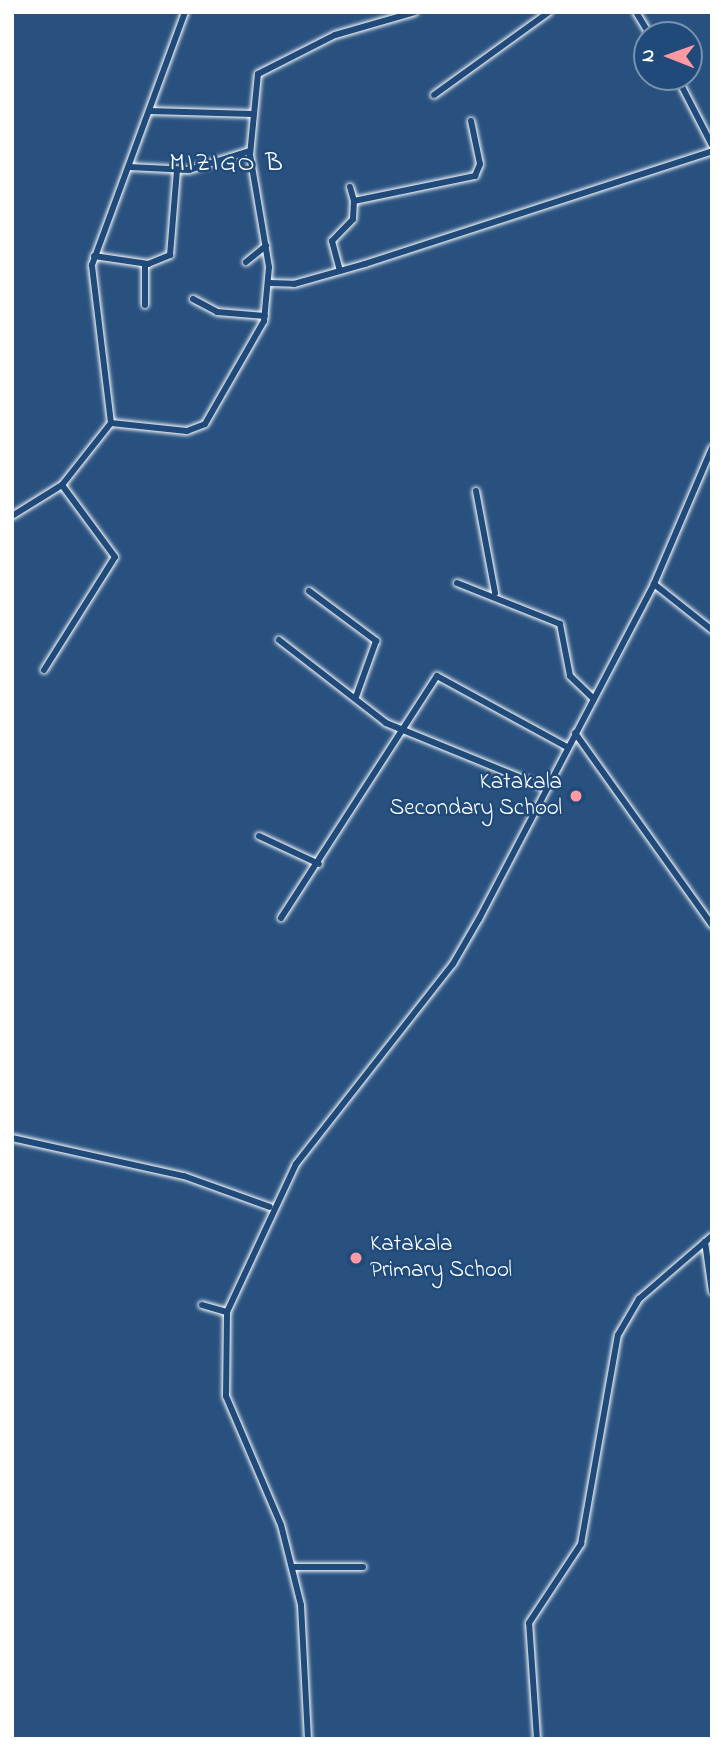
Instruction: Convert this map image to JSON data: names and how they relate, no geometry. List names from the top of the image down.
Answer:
{
  "districts": ["MIZIGO B"],
  "places": ["Katakala Secondary School", "Katakala Primary School"],
  "north": "left"
}
